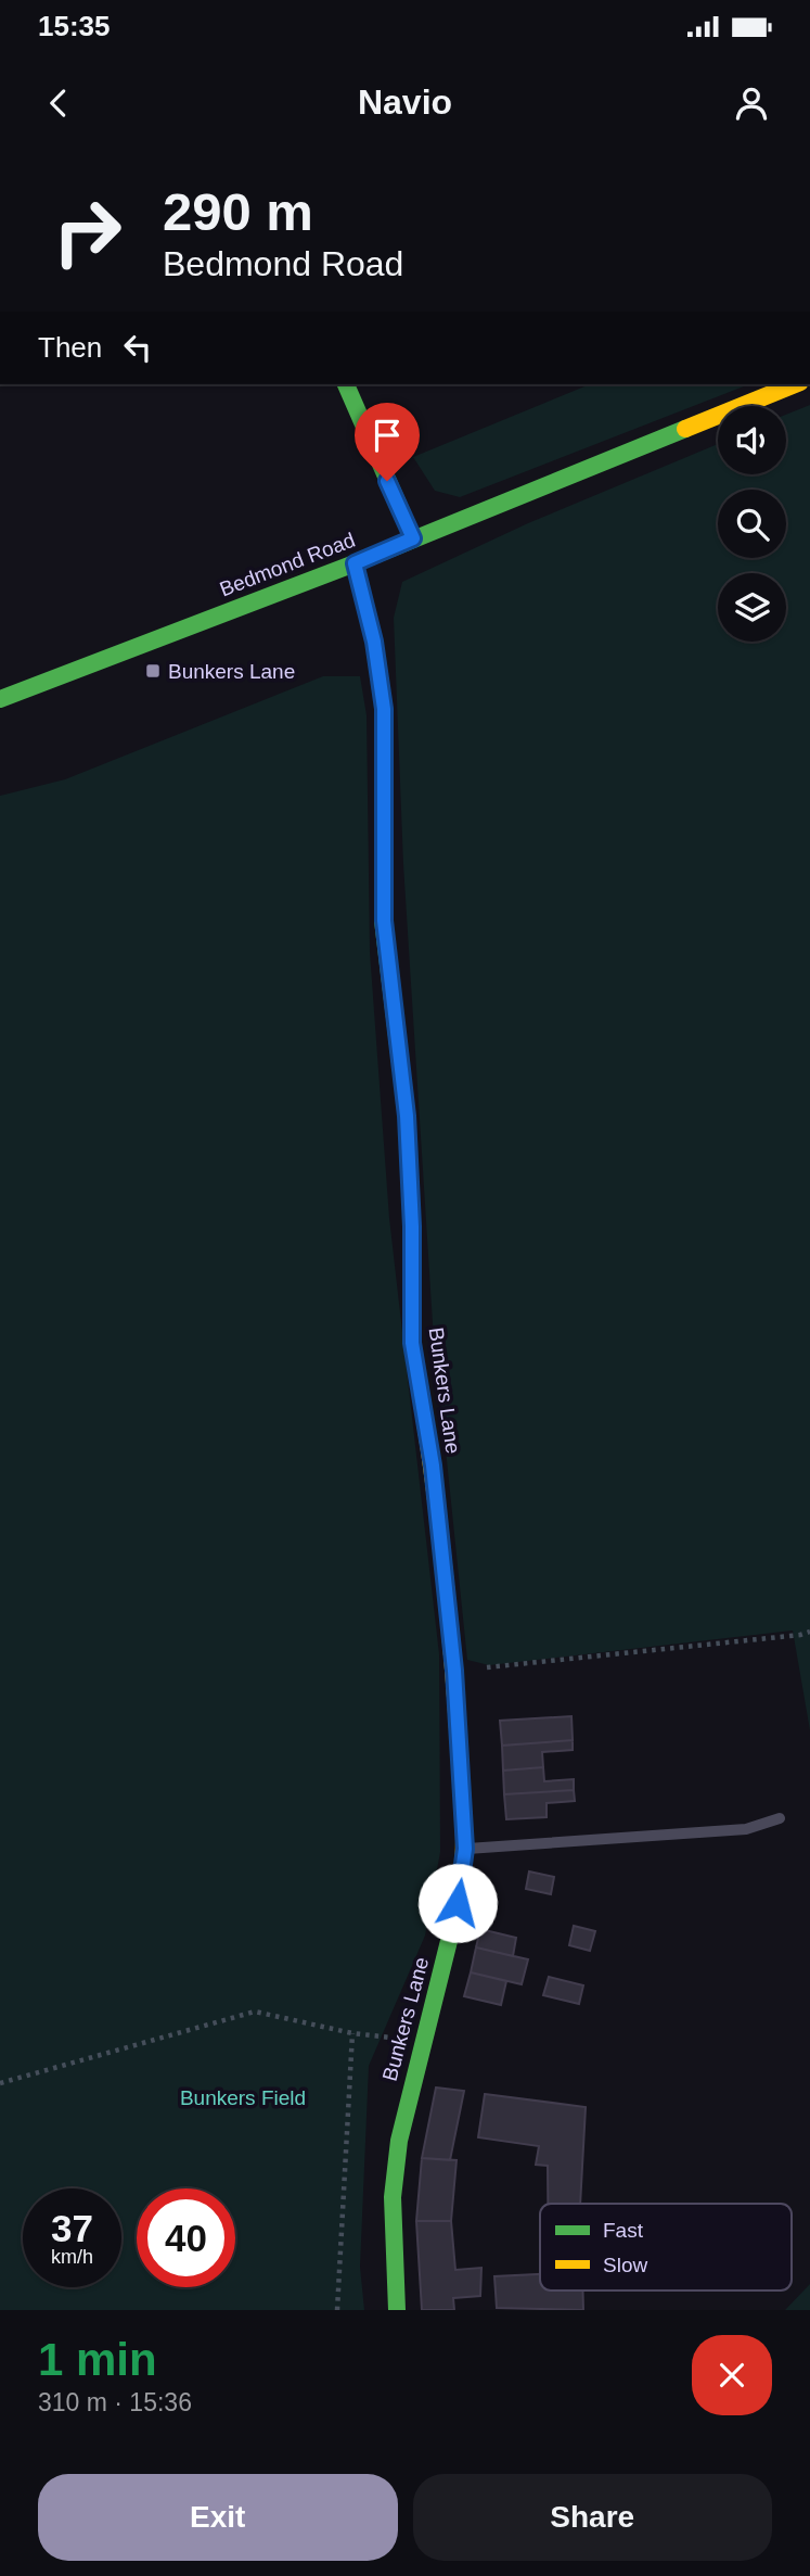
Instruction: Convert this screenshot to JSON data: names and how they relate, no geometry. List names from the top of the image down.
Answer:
{
  "streets": {
    "street": ["Bedmond Road", "Bunkers Lane"]
  },
  "crossings": [
    ["Bedmond Road", "Bunkers Lane"]
  ],
  "parks": ["Bunkers Field"],
  "places": {
    "transit": ["Bunkers Lane"]
  },
  "legend": ["Fast", "Slow"],
  "page": {
    "status": "15:35",
    "header": "Navio",
    "turn": ["290 m", "Bedmond Road"],
    "then": "Then",
    "speed": "37 km/h",
    "limit": "40",
    "heading": ["1 min", "310 m · 15:36"],
    "buttons": ["Exit", "Share"]
  }
}
